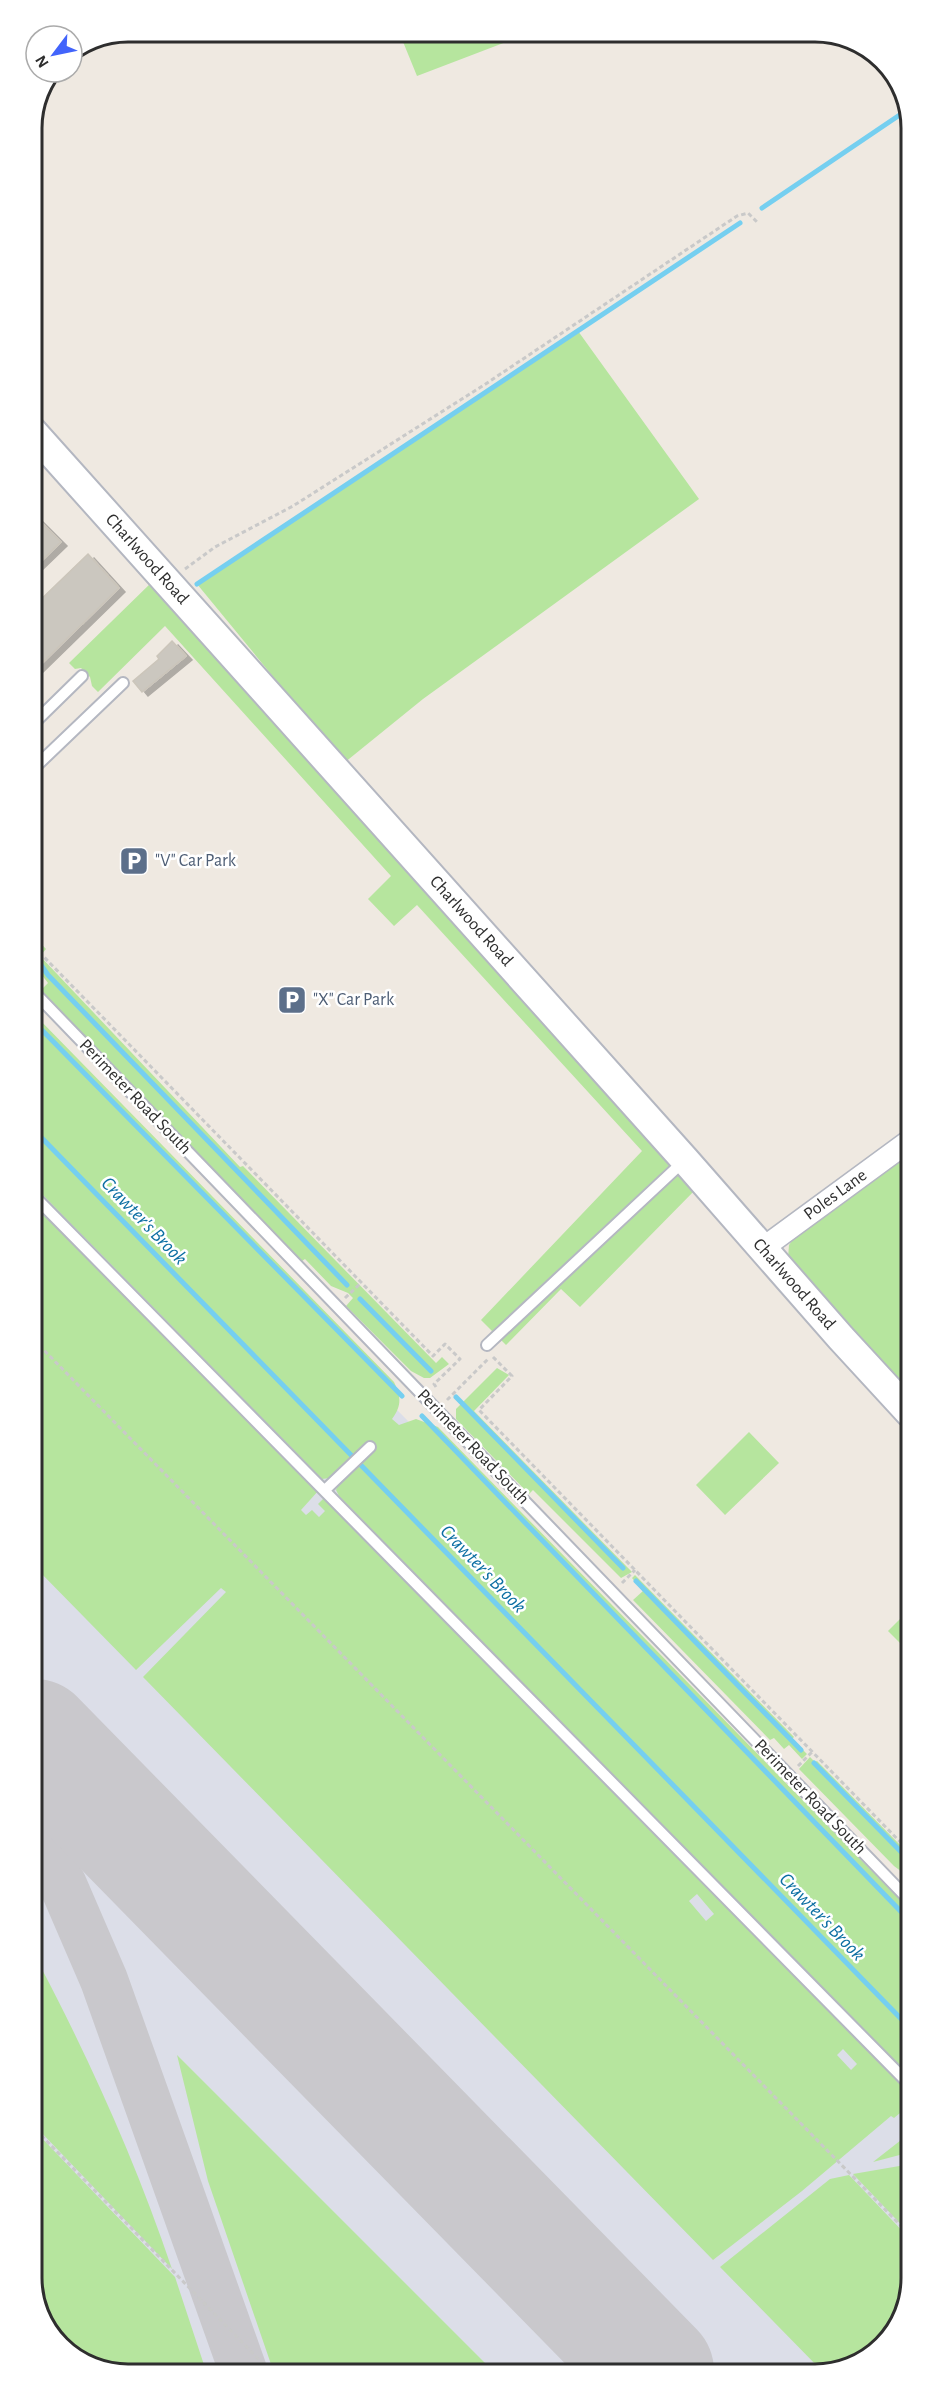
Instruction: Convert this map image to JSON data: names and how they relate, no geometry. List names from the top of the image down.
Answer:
{
  "streets": {
    "street": ["Charlwood Road", "Poles Lane"],
    "lane": ["Perimeter Road South"]
  },
  "crossings": [
    ["Charlwood Road", "Poles Lane"]
  ],
  "water": ["Crawter's Brook"],
  "places": {
    "parking": ["\"V\" Car Park", "\"X\" Car Park"]
  },
  "north": "bottom left"
}
